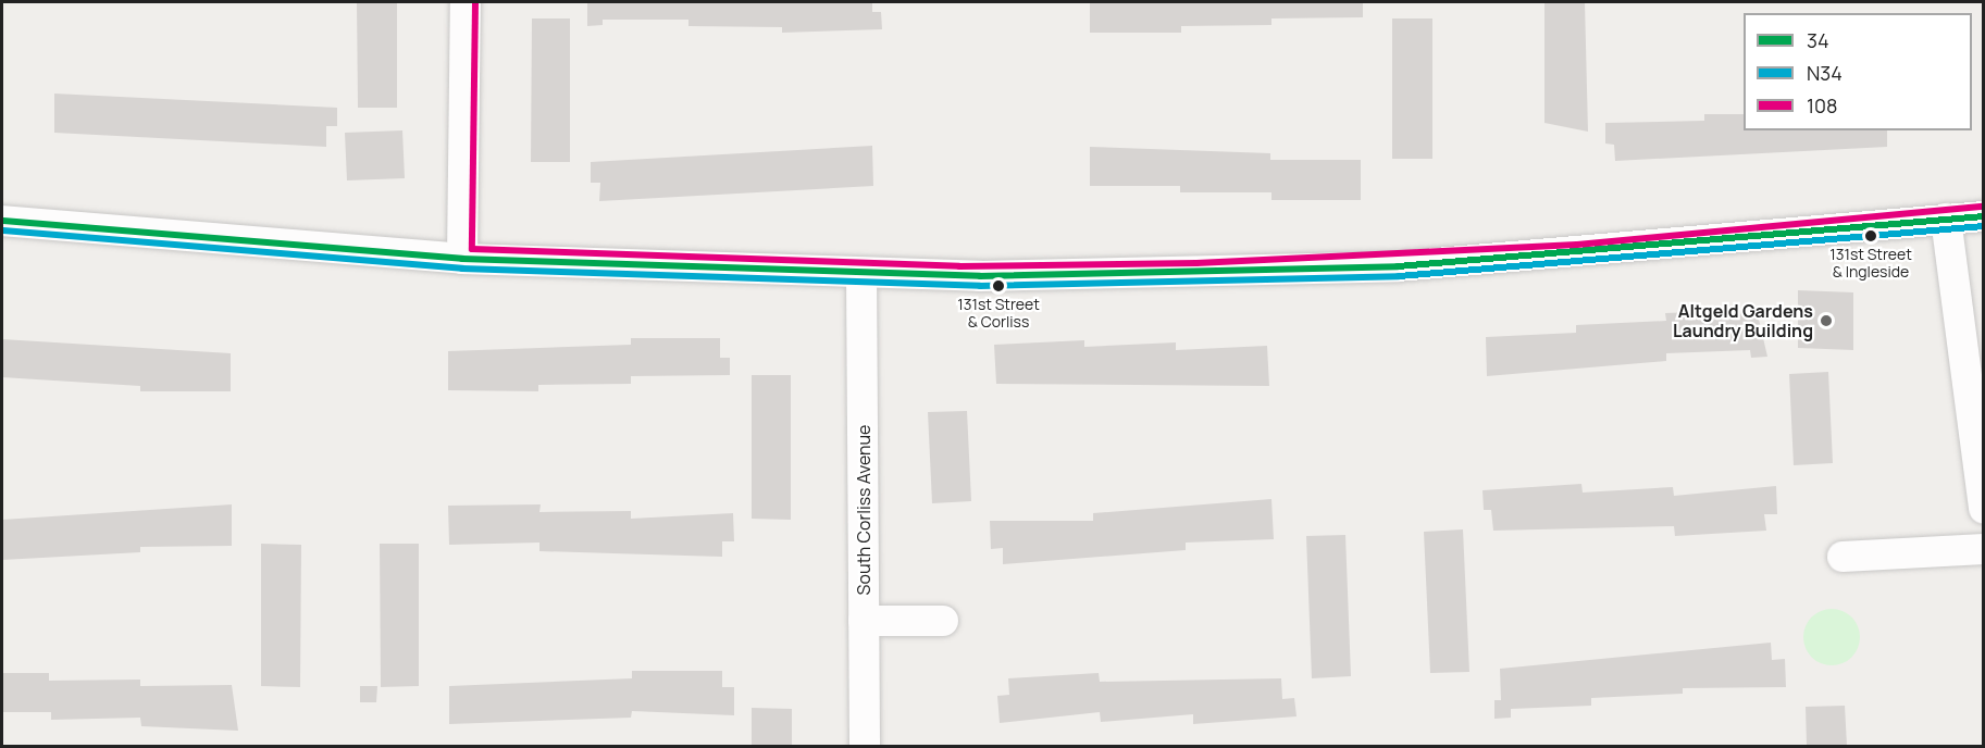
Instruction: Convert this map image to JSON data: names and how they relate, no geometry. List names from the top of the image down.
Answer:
{
  "streets": {
    "street": ["South Corliss Avenue"]
  },
  "places": ["131st Street & Ingleside", "131st Street & Corliss", "Altgeld Gardens Laundry Building"],
  "lines": ["transit line 108", "transit line 34", "transit line N34"],
  "legend": ["34", "N34", "108"]
}
